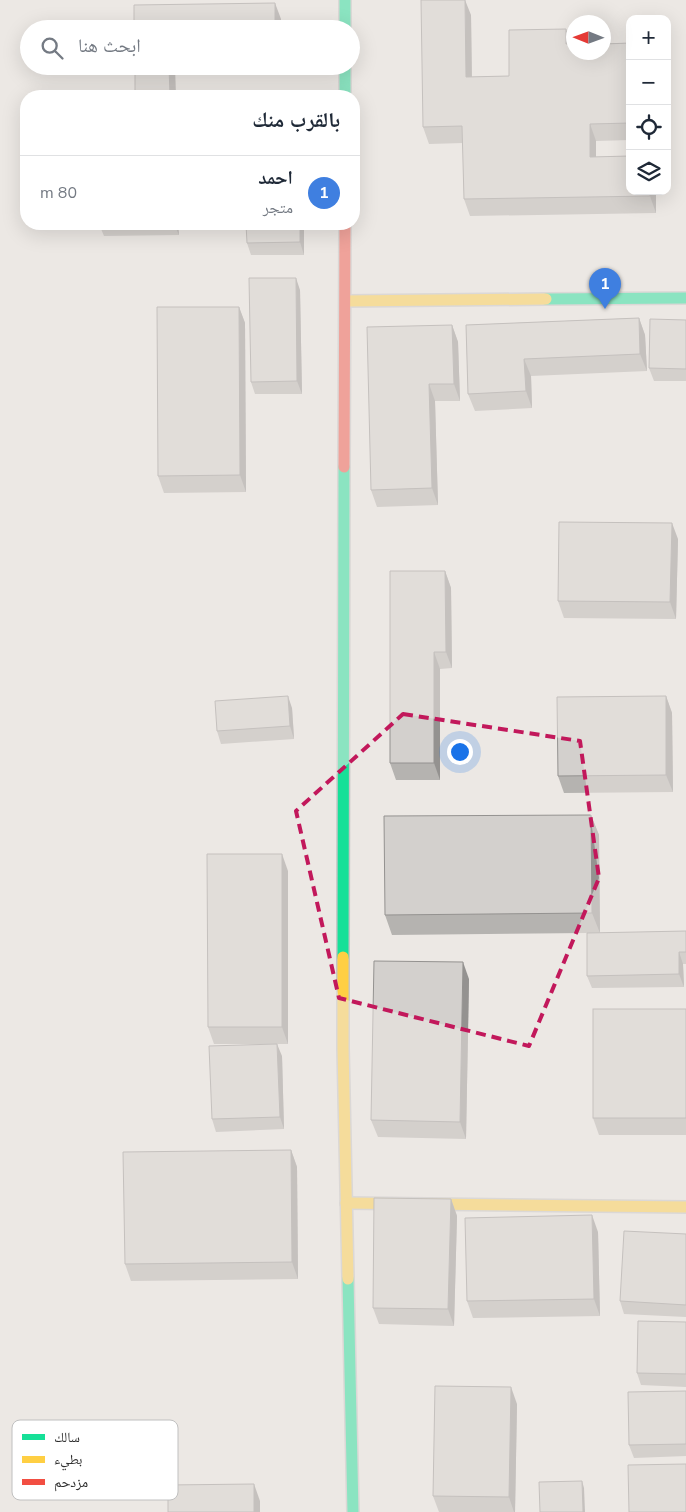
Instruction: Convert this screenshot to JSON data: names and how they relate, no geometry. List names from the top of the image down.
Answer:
{
  "legend": ["سالك", "بطيء", "مزدحم"],
  "north": "left",
  "page": {
    "map_buttons": ["+", "−"],
    "search": "ابحث هنا",
    "heading": "بالقرب منك",
    "list": [
      {
        "mark": "1",
        "name": "احمد",
        "note": "متجر",
        "value": "80 m"
      }
    ],
    "pins": "1"
  }
}
